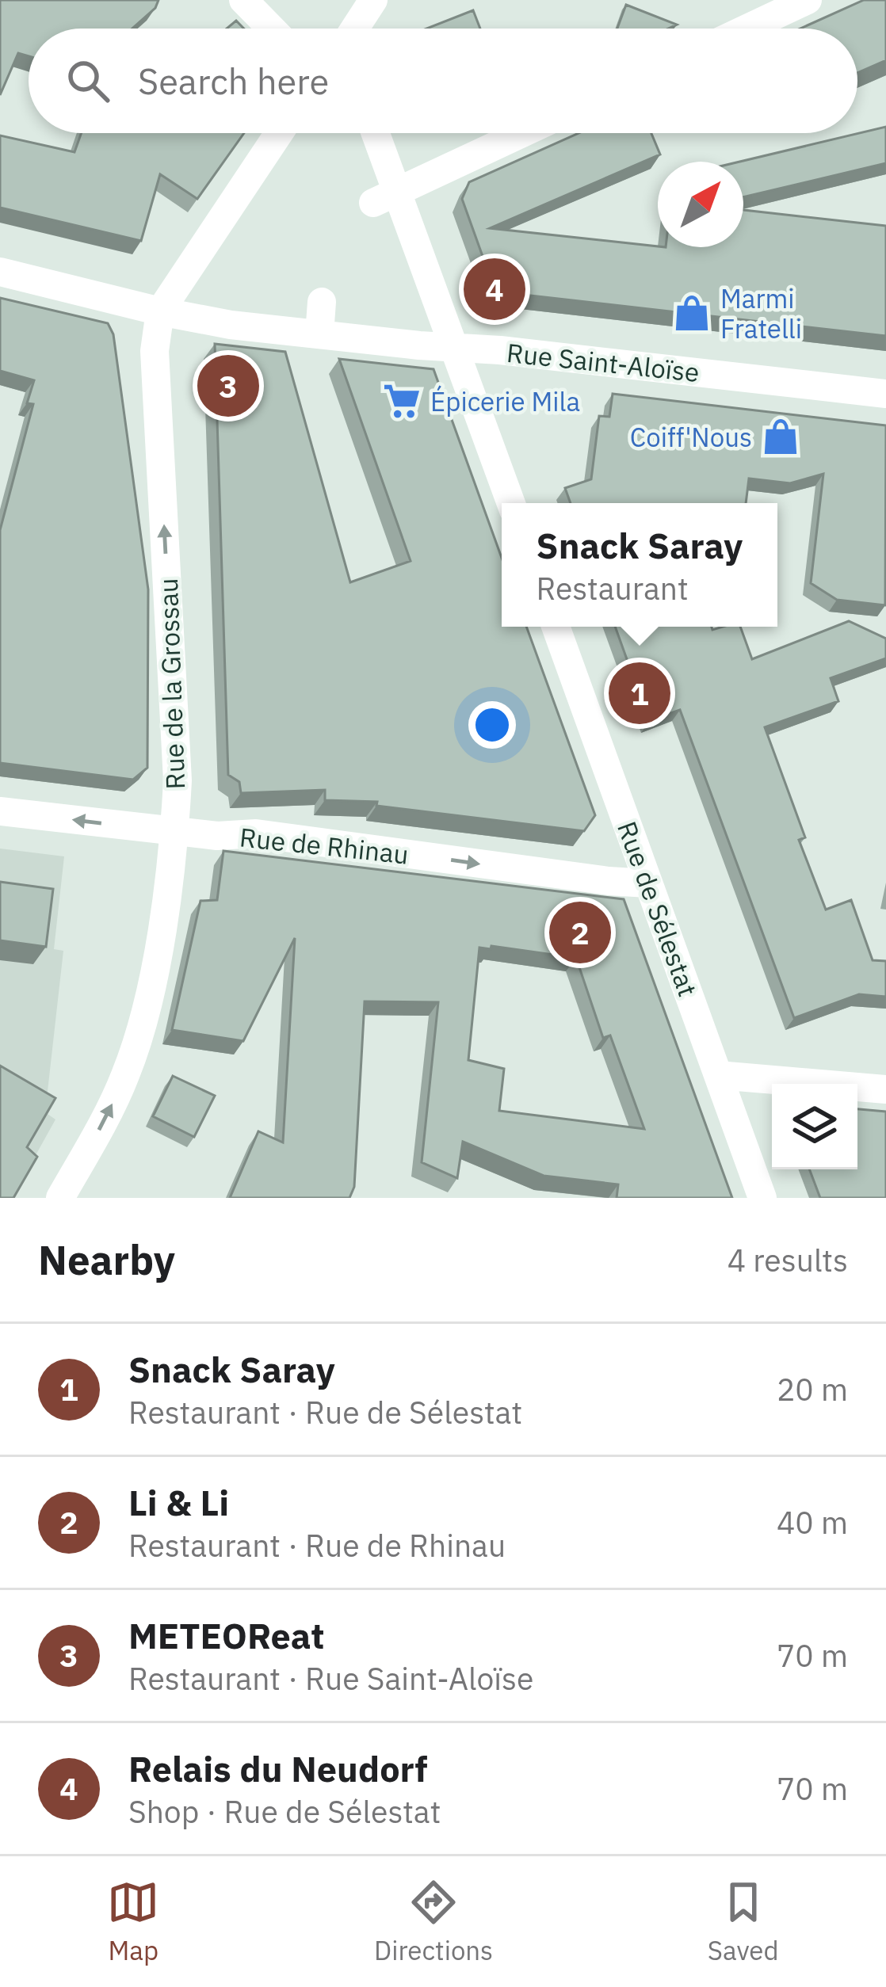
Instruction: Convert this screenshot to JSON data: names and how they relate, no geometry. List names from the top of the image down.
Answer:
{
  "streets": {
    "street": [
      "Rue Saint-Aloïse",
      "Rue de la Grossau",
      "Rue de Rhinau",
      "Rue de Sélestat"
    ]
  },
  "crossings": [
    ["Rue Saint-Aloïse", "Rue de la Grossau"],
    ["Rue de la Grossau", "Rue de Rhinau"],
    ["Rue de Rhinau", "Rue de Sélestat"]
  ],
  "one_way": ["Rue de la Grossau"],
  "places": {
    "shop": ["Marmi Fratelli", "Coiff'Nous"],
    "supermarket": ["Épicerie Mila"]
  },
  "north": "top right",
  "page": {
    "search": "Search here",
    "pins": [
      "4",
      "3",
      "1",
      "2"
    ],
    "popup": ["Snack Saray", "Restaurant"],
    "heading": ["Nearby", "4 results"],
    "list": [
      {
        "mark": "1",
        "name": "Snack Saray",
        "note": "Restaurant · Rue de Sélestat",
        "value": "20 m"
      },
      {
        "mark": "2",
        "name": "Li & Li",
        "note": "Restaurant · Rue de Rhinau",
        "value": "40 m"
      },
      {
        "mark": "3",
        "name": "METEOReat",
        "note": "Restaurant · Rue Saint-Aloïse",
        "value": "70 m"
      },
      {
        "mark": "4",
        "name": "Relais du Neudorf",
        "note": "Shop · Rue de Sélestat",
        "value": "70 m"
      }
    ],
    "nav": ["Map", "Directions", "Saved"]
  }
}
